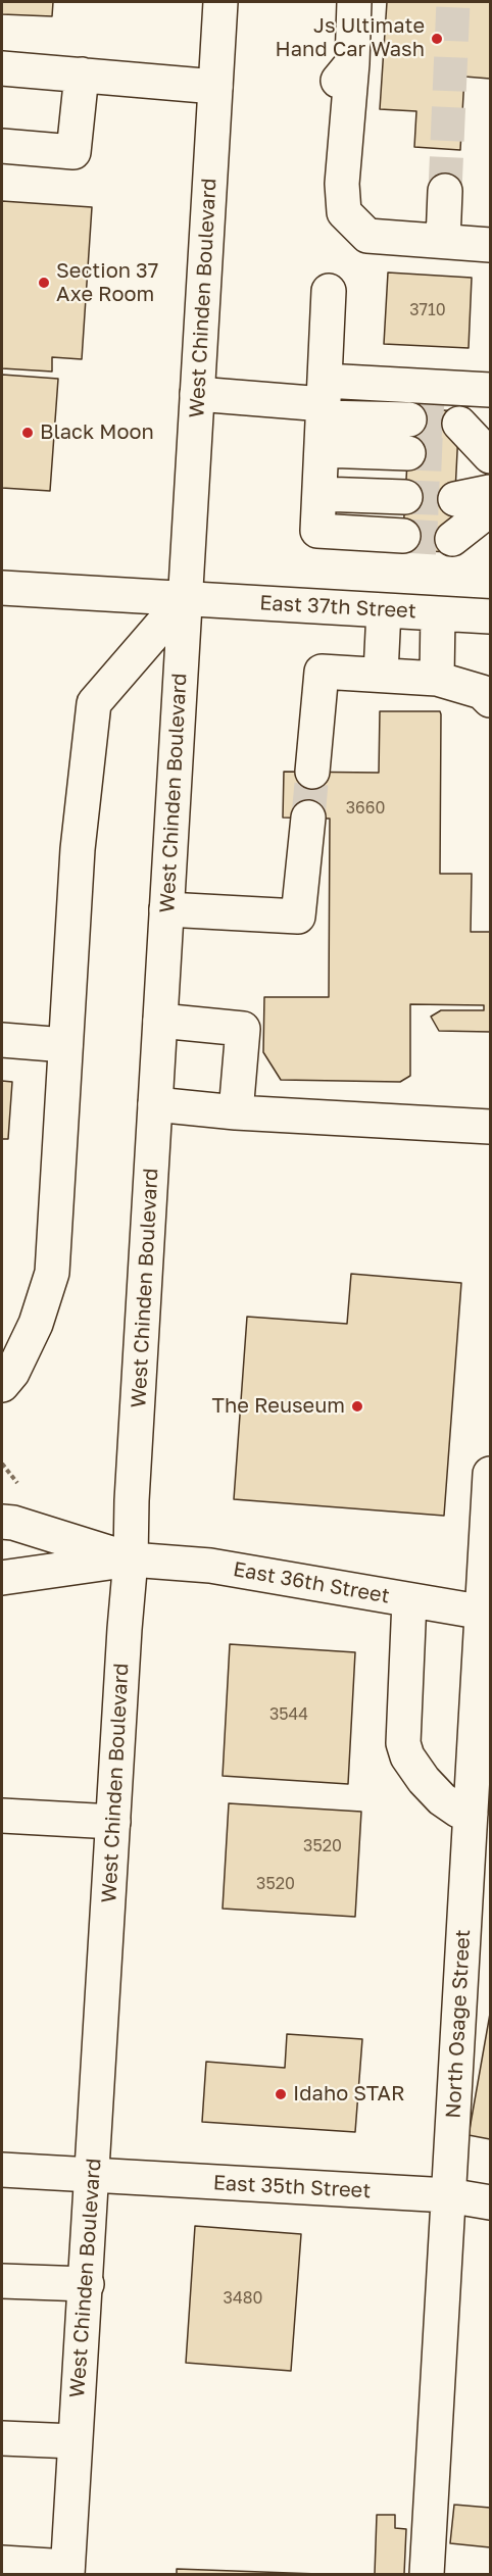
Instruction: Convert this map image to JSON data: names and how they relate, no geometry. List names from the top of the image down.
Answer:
{
  "streets": {
    "main road": [
      "West Chinden Boulevard",
      "East 37th Street",
      "East 36th Street",
      "North Osage Street",
      "East 35th Street"
    ]
  },
  "crossings": [
    ["West Chinden Boulevard", "East 37th Street"],
    ["West Chinden Boulevard", "East 36th Street"],
    ["West Chinden Boulevard", "East 35th Street"],
    ["East 36th Street", "North Osage Street"],
    ["North Osage Street", "East 35th Street"]
  ],
  "places": [
    "Js Ultimate Hand Car Wash",
    "Section 37 Axe Room",
    "Black Moon",
    "The Reuseum",
    "Idaho STAR"
  ],
  "house_numbers": [
    "3710",
    "3660",
    "3544",
    "3520",
    "3520",
    "3480"
  ]
}
